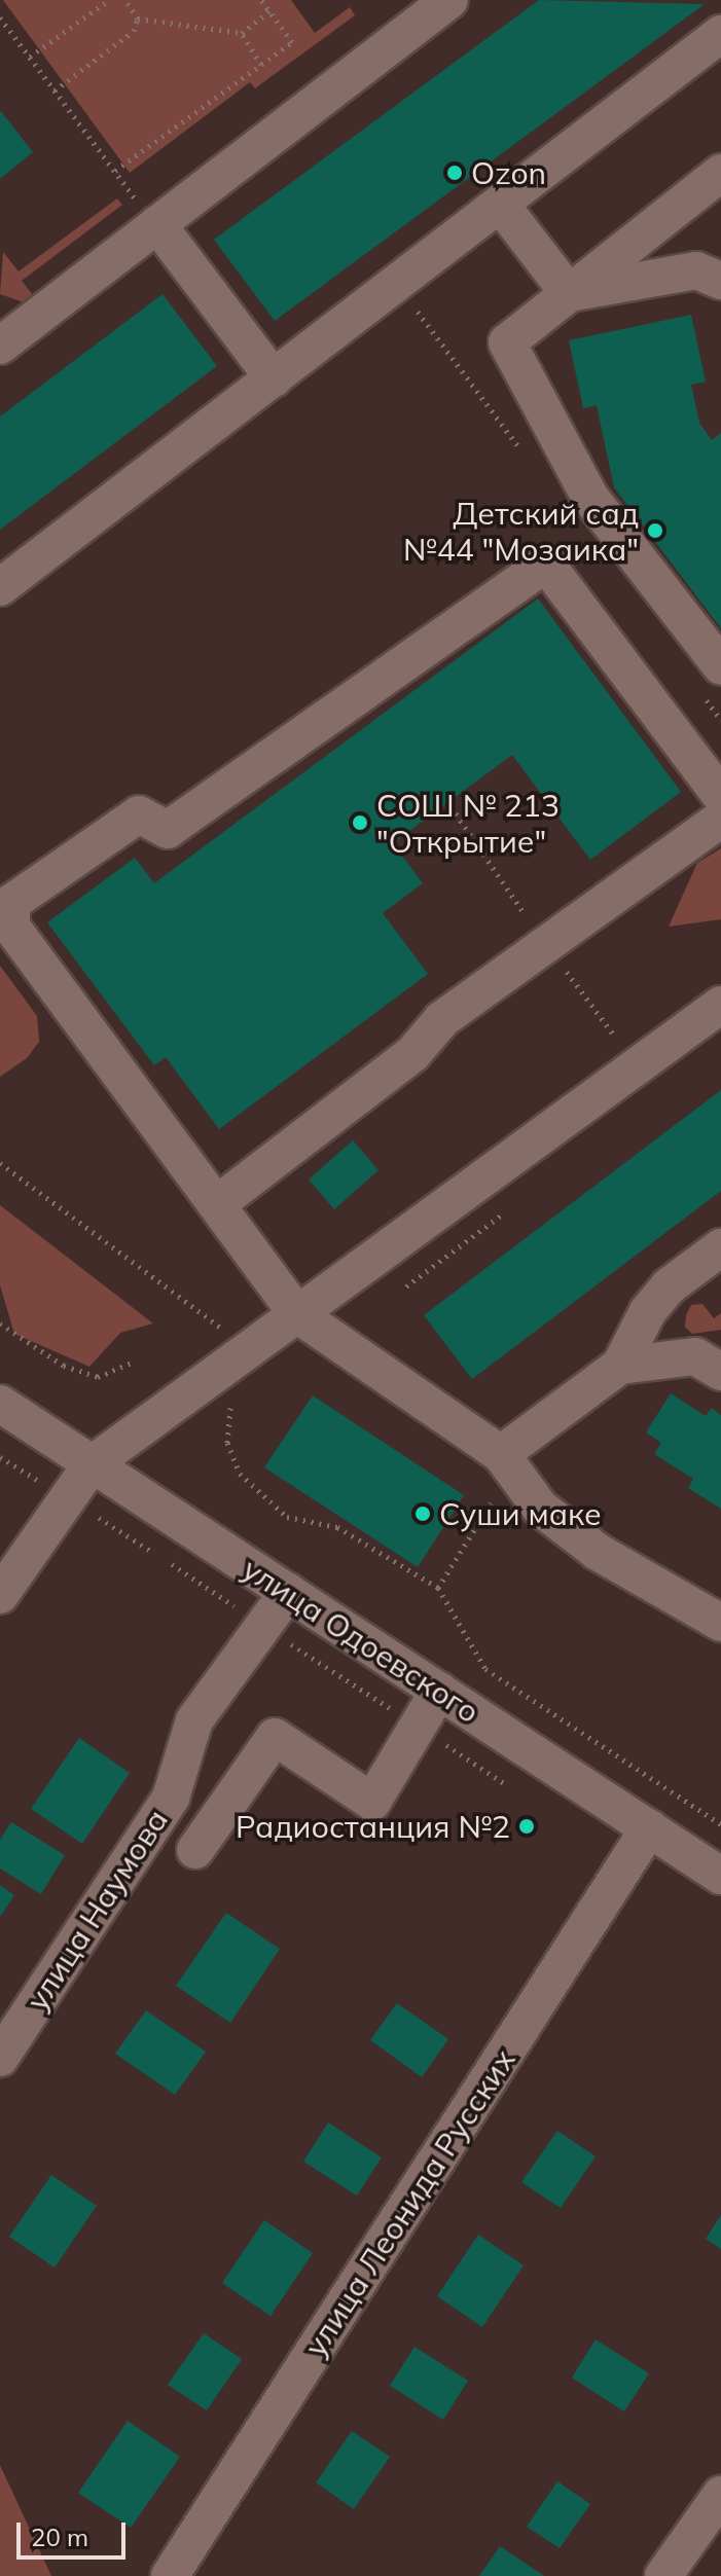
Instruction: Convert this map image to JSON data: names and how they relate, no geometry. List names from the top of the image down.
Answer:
{
  "streets": {
    "street": ["улица Одоевского", "улица Наумова", "улица Леонида Русских"]
  },
  "crossings": [
    ["улица Одоевского", "улица Наумова"],
    ["улица Одоевского", "улица Леонида Русских"]
  ],
  "places": [
    "Ozon",
    "Детский сад №44 \"Мозаика\"",
    "СОШ № 213 \"Открытие\"",
    "Суши маке",
    "Радиостанция №2"
  ],
  "scale_bar": "20 m"
}
